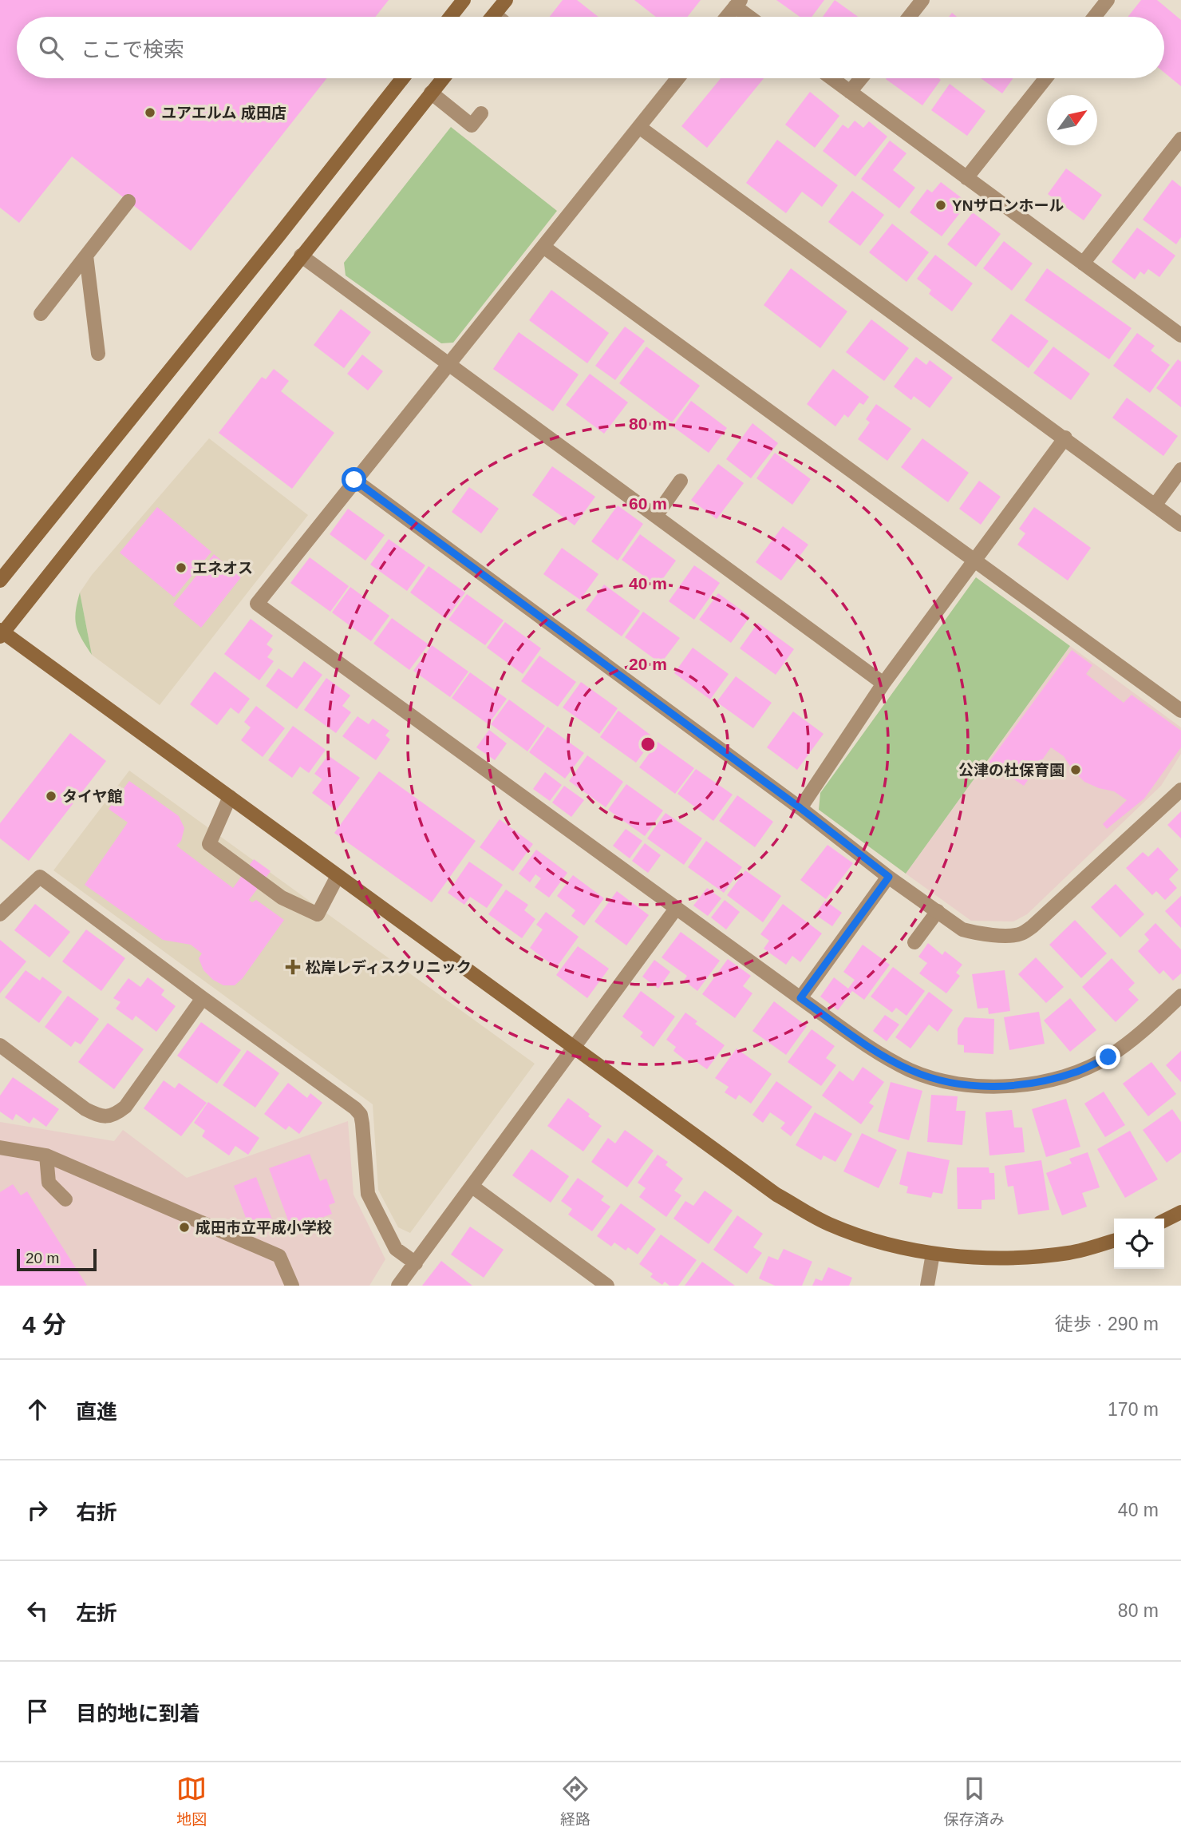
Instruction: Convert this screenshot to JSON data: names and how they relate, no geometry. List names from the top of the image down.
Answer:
{
  "places": {
    "other": [
      "ユアエルム 成田店",
      "YNサロンホール",
      "エネオス",
      "公津の杜保育園",
      "タイヤ館",
      "成田市立平成小学校"
    ],
    "health": ["松岸レディスクリニック"]
  },
  "scale_bar": "20 m",
  "north": "top right",
  "page": {
    "search": "ここで検索",
    "scale": "20 m",
    "heading": ["4 分", "徒歩 · 290 m"],
    "list": [
      ["直進", "170 m"],
      ["右折", "40 m"],
      ["左折", "80 m"],
      "目的地に到着"
    ],
    "nav": ["地図", "経路", "保存済み"]
  },
  "rings": [
    "80 m",
    "60 m",
    "40 m",
    "20 m"
  ]
}
